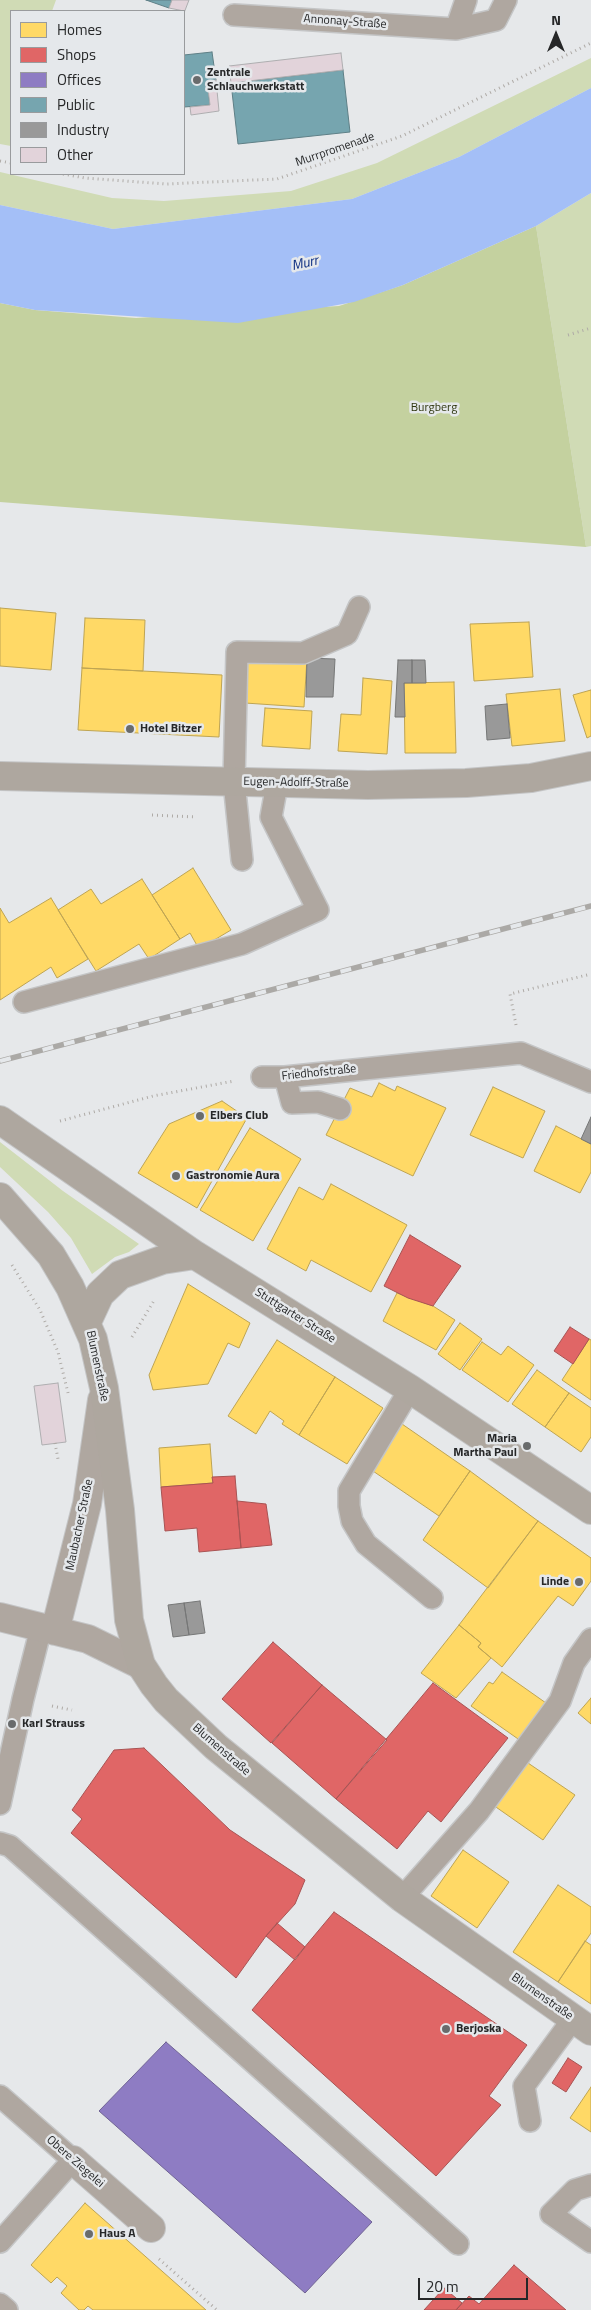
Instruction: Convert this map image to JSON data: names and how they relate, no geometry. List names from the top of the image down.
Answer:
{
  "streets": {
    "street": [
      "Eugen-Adolff-Straße",
      "Stuttgarter Straße",
      "Blumenstraße",
      "Maubacher Straße",
      "Obere Ziegelei"
    ],
    "lane": ["Annonay-Straße", "Friedhofstraße"],
    "path": ["Murrpromenade"]
  },
  "crossings": [
    ["Stuttgarter Straße", "Blumenstraße"],
    ["Blumenstraße", "Maubacher Straße"]
  ],
  "water": ["Murr"],
  "parks": ["Burgberg"],
  "places": [
    "Zentrale Schlauchwerkstatt",
    "Hotel Bitzer",
    "Elbers Club",
    "Gastronomie Aura",
    "Maria Martha Paul",
    "Linde",
    "Karl Strauss",
    "Berjoska",
    "Haus A"
  ],
  "legend": [
    "Homes",
    "Shops",
    "Offices",
    "Public",
    "Industry",
    "Other"
  ],
  "scale_bar": "20 m",
  "north": "top"
}
